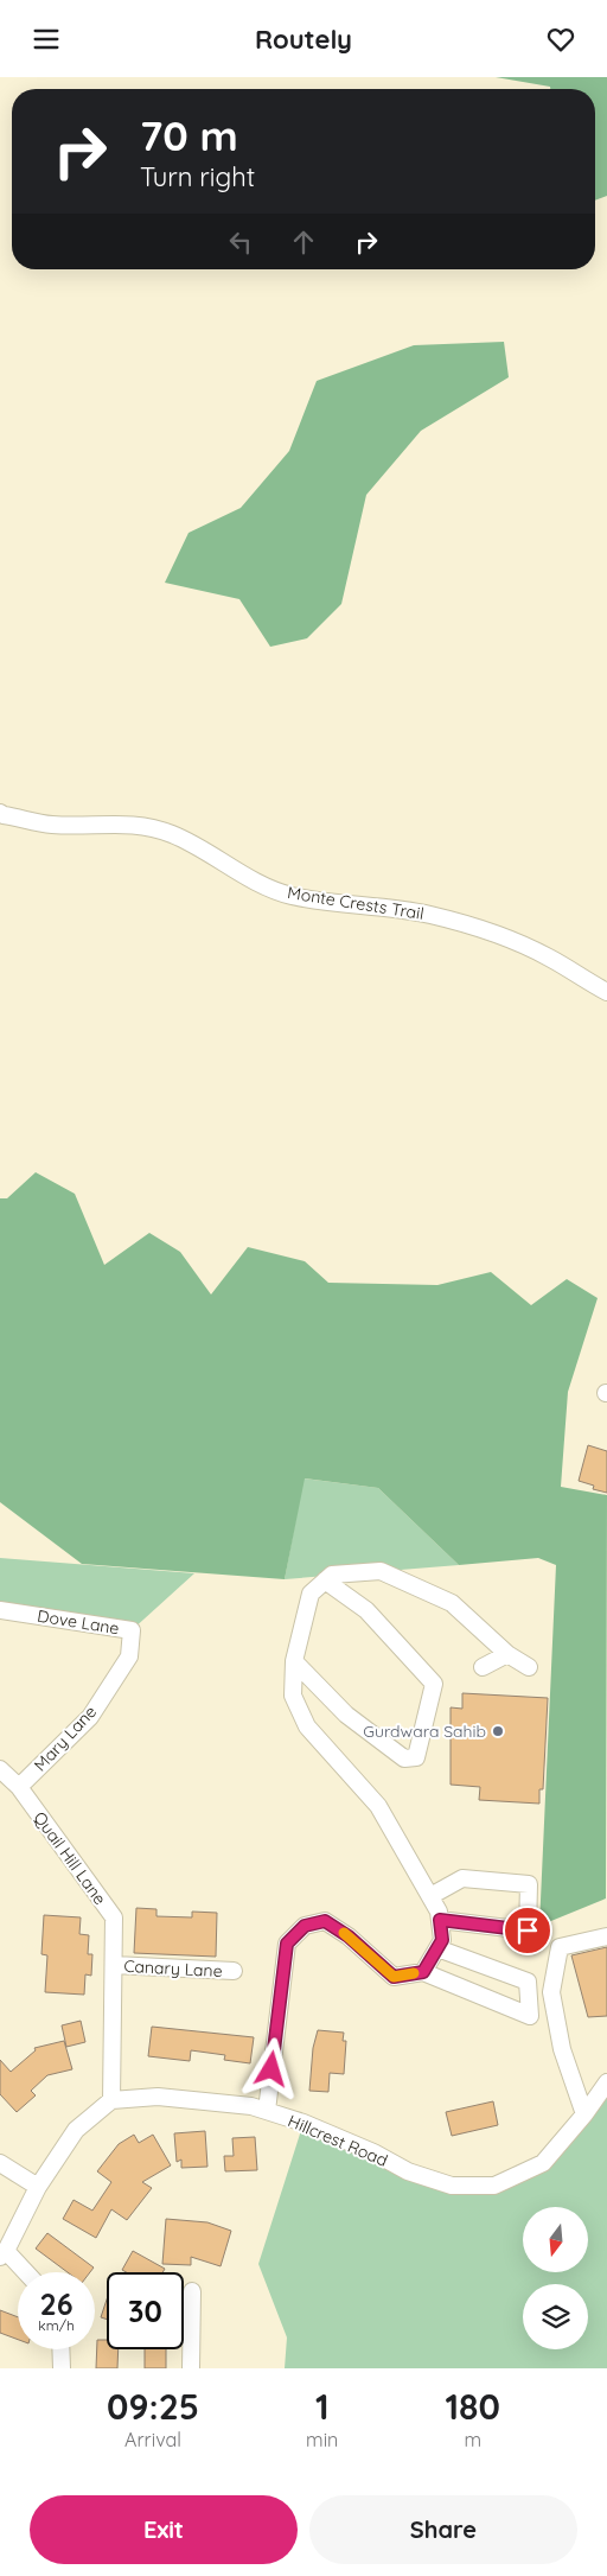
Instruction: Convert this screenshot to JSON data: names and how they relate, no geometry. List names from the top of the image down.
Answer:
{
  "streets": {
    "street": [
      "Monte Crests Trail",
      "Dove Lane",
      "Mary Lane",
      "Quail Hill Lane",
      "Canary Lane",
      "Hillcrest Road"
    ]
  },
  "crossings": [
    ["Dove Lane", "Mary Lane"],
    ["Mary Lane", "Quail Hill Lane"],
    ["Quail Hill Lane", "Canary Lane"],
    ["Quail Hill Lane", "Hillcrest Road"]
  ],
  "places": ["Gurdwara Sahib"],
  "north": "bottom",
  "page": {
    "header": "Routely",
    "turn": ["70 m", "Turn right"],
    "speed": "26 km/h",
    "limit": "30",
    "eta": [
      "09:25",
      "Arrival",
      "1",
      "min",
      "180",
      "m"
    ],
    "buttons": ["Exit", "Share"]
  }
}
